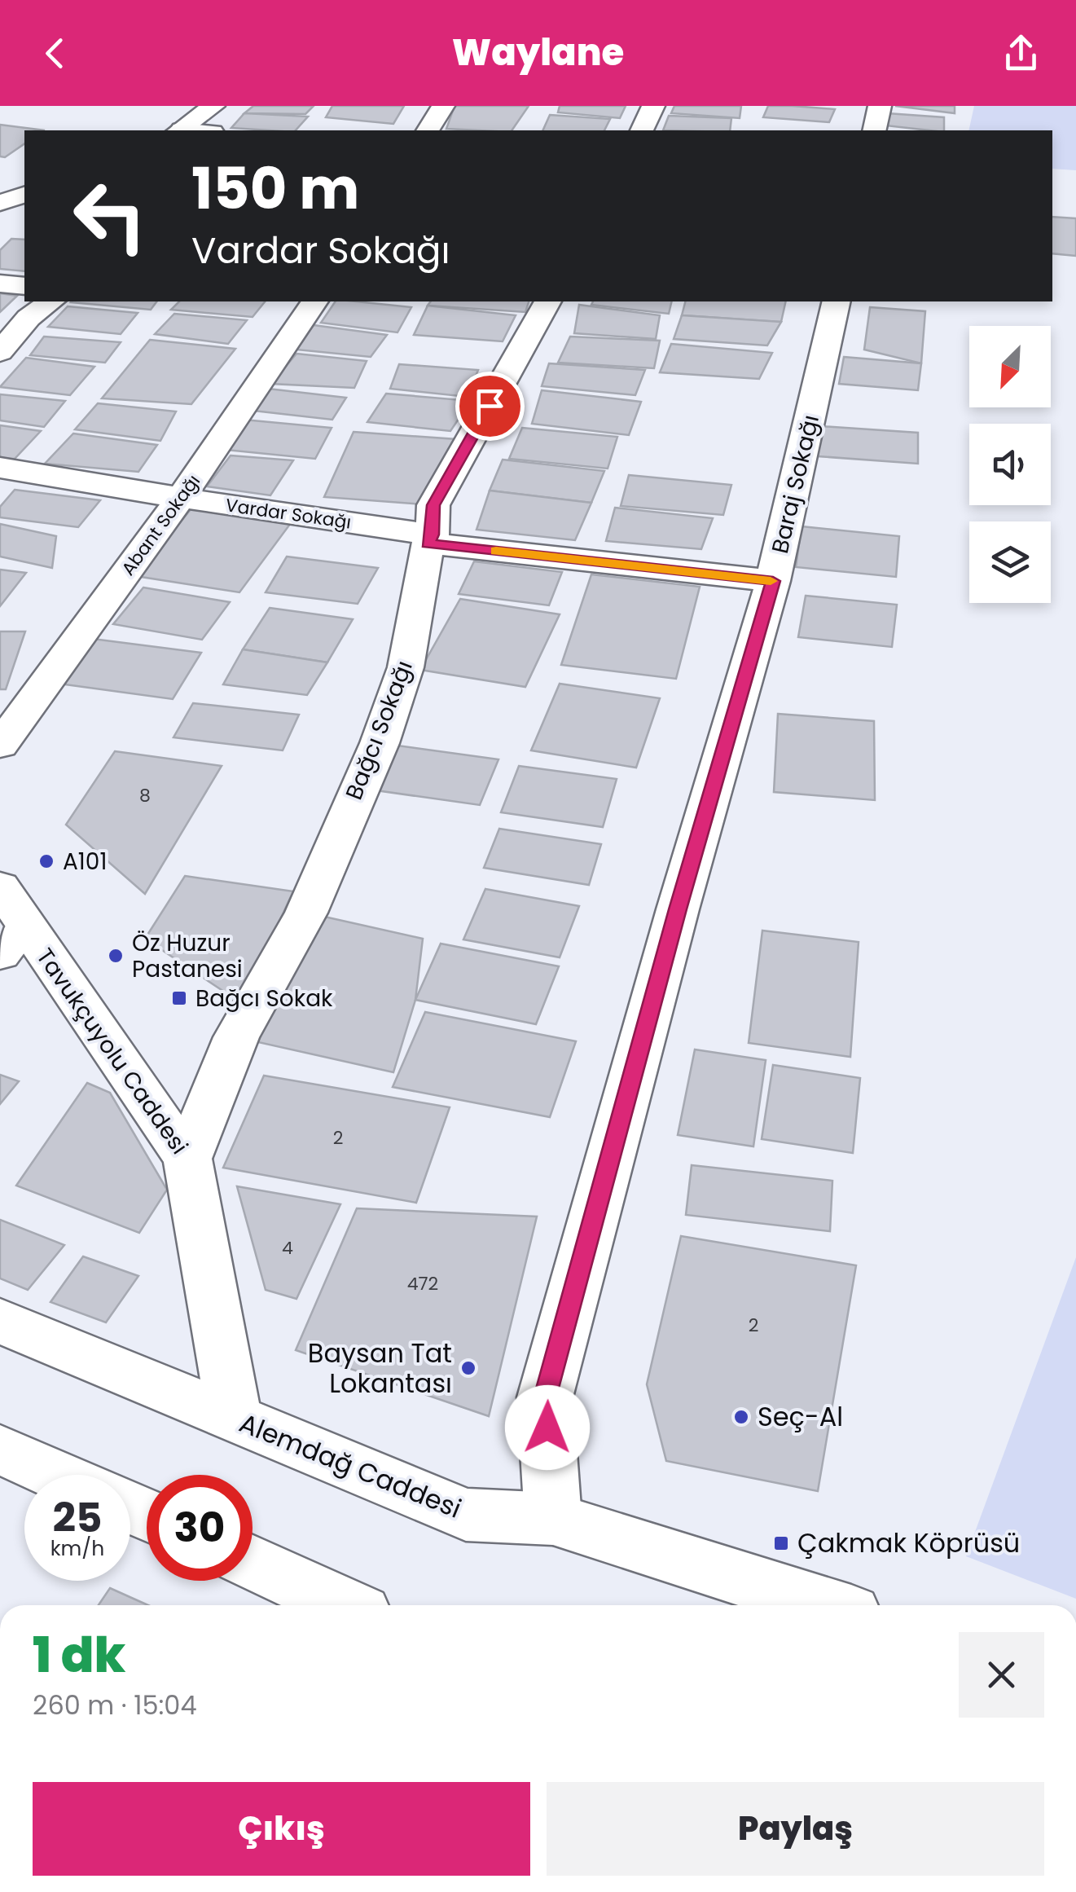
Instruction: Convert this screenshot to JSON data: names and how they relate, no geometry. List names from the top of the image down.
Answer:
{
  "streets": {
    "street": [
      "Baraj Sokağı",
      "Vardar Sokağı",
      "Abant Sokağı",
      "Bağcı Sokağı",
      "Tavukçuyolu Caddesi",
      "Alemdağ Caddesi"
    ]
  },
  "crossings": [
    ["Baraj Sokağı", "Vardar Sokağı"],
    ["Baraj Sokağı", "Alemdağ Caddesi"],
    ["Vardar Sokağı", "Abant Sokağı"],
    ["Vardar Sokağı", "Bağcı Sokağı"],
    ["Bağcı Sokağı", "Tavukçuyolu Caddesi"],
    ["Tavukçuyolu Caddesi", "Alemdağ Caddesi"]
  ],
  "places": {
    "other": [
      "A101",
      "Öz Huzur Pastanesi",
      "Baysan Tat Lokantası",
      "Seç-Al"
    ],
    "transit": ["Bağcı Sokak", "Çakmak Köprüsü"]
  },
  "house_numbers": [
    "8",
    "2",
    "4",
    "472",
    "2"
  ],
  "north": "bottom left",
  "page": {
    "header": "Waylane",
    "turn": ["150 m", "Vardar Sokağı"],
    "speed": "25 km/h",
    "limit": "30",
    "heading": ["1 dk", "260 m · 15:04"],
    "buttons": ["Çıkış", "Paylaş"]
  }
}
